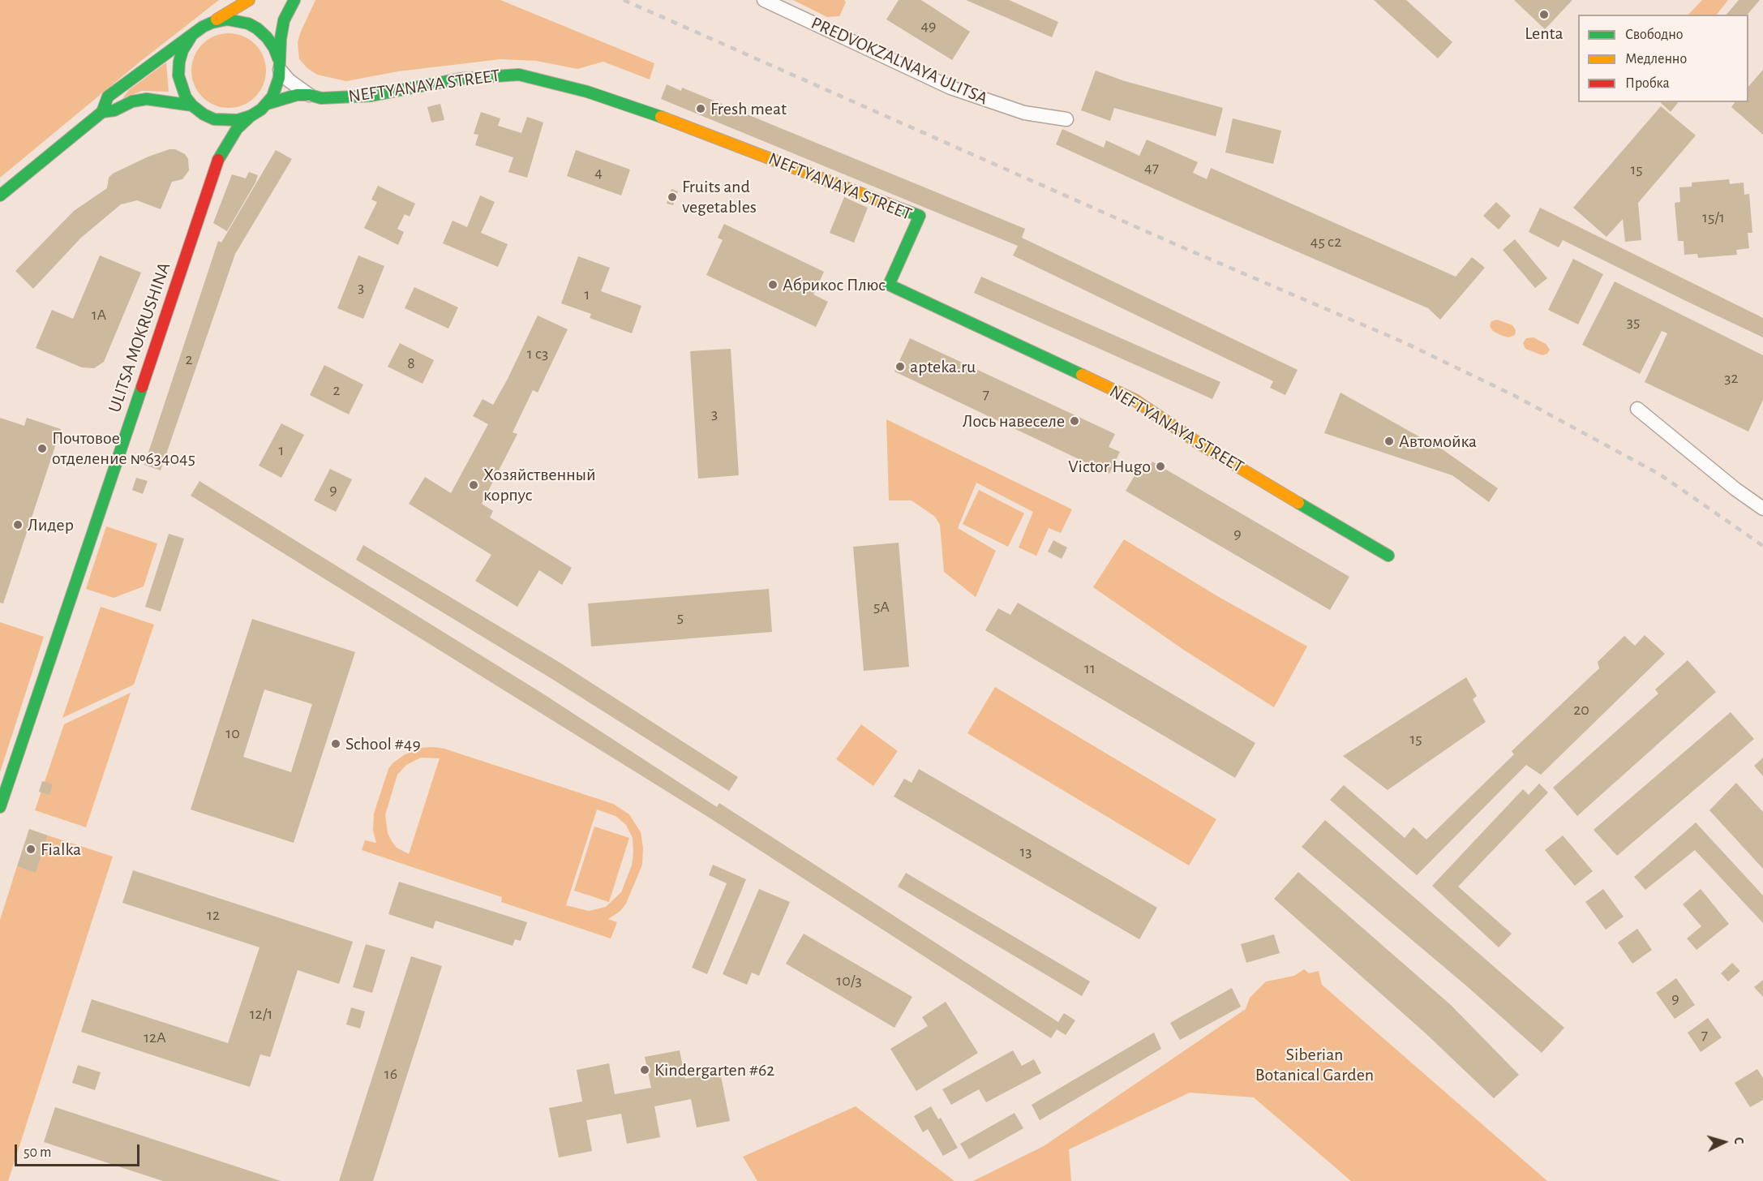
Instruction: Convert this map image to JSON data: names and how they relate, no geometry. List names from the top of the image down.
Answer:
{
  "streets": {
    "street": ["PREDVOKZALNAYA ULITSA", "NEFTYANAYA STREET", "ULITSA MOKRUSHINA"]
  },
  "parks": ["Siberian Botanical Garden"],
  "places": [
    "Lenta",
    "Fresh meat",
    "Fruits and vegetables",
    "Абрикос Плюс",
    "apteka.ru",
    "Лось навеселе",
    "Автомойка",
    "Почтовое отделение №634045",
    "Victor Hugo",
    "Хозяйственный корпус",
    "Лидер",
    "School #49",
    "Fialka",
    "Kindergarten #62"
  ],
  "house_numbers": [
    "49",
    "47",
    "15",
    "4",
    "15/1",
    "45 с2",
    "3",
    "1",
    "1А",
    "35",
    "1 с3",
    "2",
    "8",
    "32",
    "2",
    "7",
    "3",
    "1",
    "9",
    "9",
    "5А",
    "5",
    "11",
    "20",
    "10",
    "15",
    "13",
    "12",
    "10/3",
    "9",
    "12/1",
    "7",
    "12А",
    "16"
  ],
  "legend": ["Свободно", "Медленно", "Пробка"],
  "scale_bar": "50 m",
  "north": "right"
}
